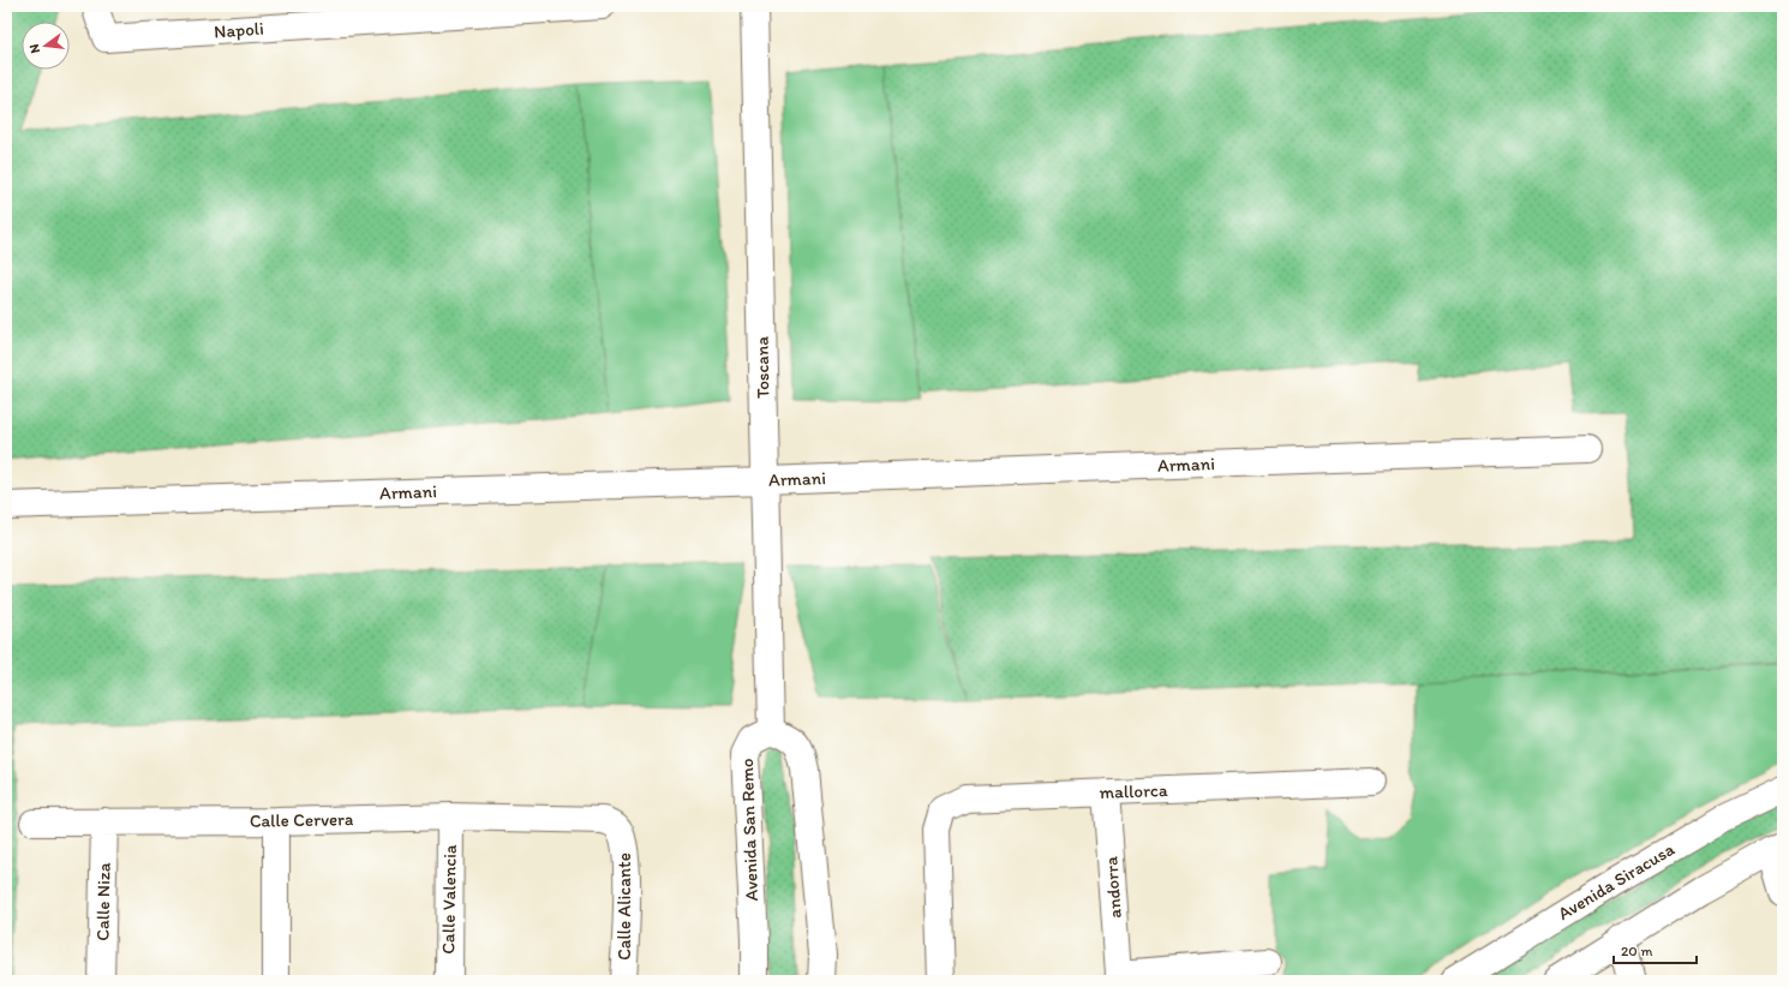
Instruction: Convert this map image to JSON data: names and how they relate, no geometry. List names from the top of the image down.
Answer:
{
  "streets": {
    "street": [
      "Napoli",
      "Toscana",
      "Armani",
      "mallorca",
      "Calle Cervera",
      "Avenida San Remo",
      "Avenida Siracusa",
      "andorra",
      "Calle Valencia",
      "Calle Niza",
      "Calle Alicante"
    ]
  },
  "crossings": [
    ["Toscana", "Armani"],
    ["Toscana", "Avenida San Remo"],
    ["mallorca", "andorra"],
    ["Calle Cervera", "Calle Valencia"],
    ["Calle Cervera", "Calle Niza"],
    ["Calle Cervera", "Calle Alicante"]
  ],
  "scale_bar": "20 m",
  "north": "left"
}
